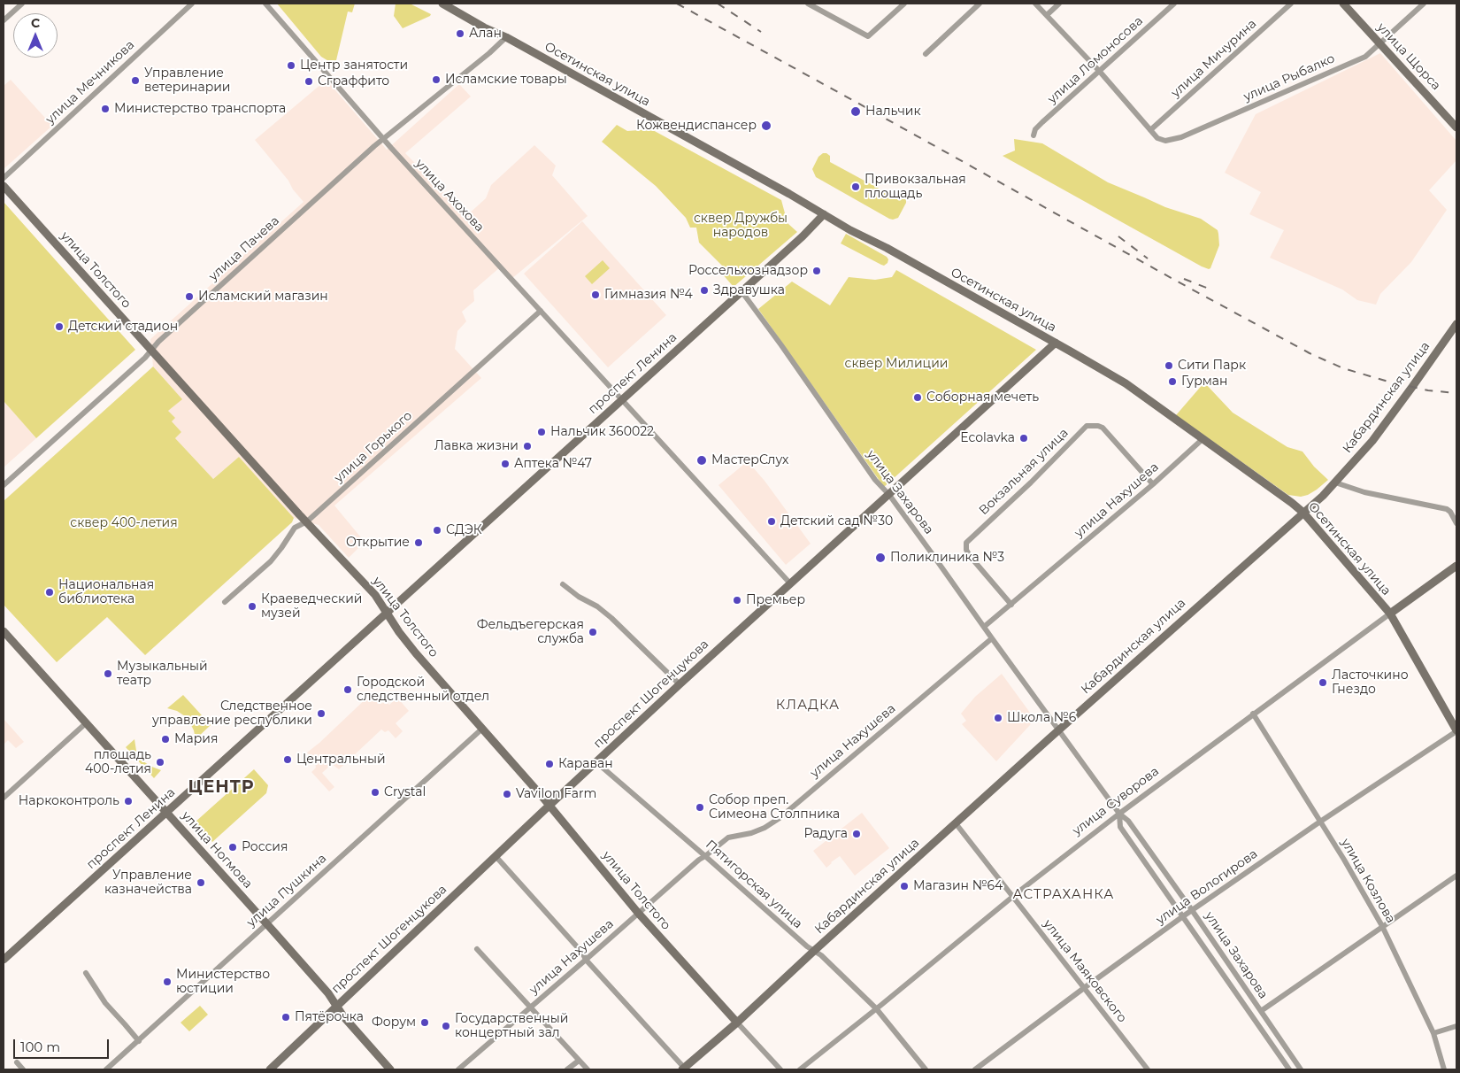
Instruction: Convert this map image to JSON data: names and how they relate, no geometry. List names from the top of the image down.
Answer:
{
  "streets": {
    "main road": [
      "улица Щорса",
      "Осетинская улица",
      "улица Толстого",
      "проспект Ленина",
      "Кабардинская улица",
      "проспект Шогенцукова",
      "улица Суворова",
      "улица Ногмова"
    ],
    "street": [
      "улица Мичурина",
      "улица Ломоносова",
      "улица Рыбалко",
      "улица Мечникова",
      "улица Ахохова",
      "улица Пачева",
      "улица Горького",
      "Вокзальная улица",
      "улица Захарова",
      "улица Нахушева",
      "улица Козлова",
      "Пятигорская улица",
      "улица Вологирова",
      "улица Пушкина",
      "улица Маяковского"
    ]
  },
  "crossings": [
    ["улица Щорса", "улица Рыбалко"],
    ["улица Мичурина", "улица Рыбалко"],
    ["Осетинская улица", "улица Пачева"],
    ["Осетинская улица", "проспект Ленина"],
    ["Осетинская улица", "Кабардинская улица"],
    ["Осетинская улица", "улица Нахушева"],
    ["Осетинская улица", "проспект Шогенцукова"],
    ["Осетинская улица", "улица Суворова"],
    ["Осетинская улица", "улица Вологирова"],
    ["улица Ахохова", "улица Пачева"],
    ["улица Ахохова", "проспект Ленина"],
    ["улица Ахохова", "улица Горького"],
    ["улица Ахохова", "проспект Шогенцукова"],
    ["улица Пачева", "улица Толстого"],
    ["улица Толстого", "проспект Ленина"],
    ["улица Толстого", "Кабардинская улица"],
    ["улица Толстого", "улица Горького"],
    ["улица Толстого", "улица Нахушева"],
    ["улица Толстого", "проспект Шогенцукова"],
    ["улица Толстого", "улица Пушкина"],
    ["проспект Ленина", "улица Захарова"],
    ["проспект Ленина", "улица Ногмова"],
    ["Кабардинская улица", "улица Захарова"],
    ["Кабардинская улица", "Пятигорская улица"],
    ["Кабардинская улица", "улица Маяковского"],
    ["Вокзальная улица", "улица Нахушева"],
    ["улица Захарова", "улица Нахушева"],
    ["улица Захарова", "проспект Шогенцукова"],
    ["улица Захарова", "улица Суворова"],
    ["улица Захарова", "улица Вологирова"],
    ["улица Нахушева", "Пятигорская улица"],
    ["проспект Шогенцукова", "улица Ногмова"],
    ["проспект Шогенцукова", "Пятигорская улица"],
    ["улица Суворова", "улица Козлова"],
    ["улица Суворова", "Пятигорская улица"],
    ["улица Суворова", "улица Маяковского"],
    ["улица Ногмова", "улица Пушкина"],
    ["улица Козлова", "улица Вологирова"],
    ["улица Вологирова", "улица Маяковского"]
  ],
  "districts": ["КЛАДКА", "ЦЕНТР", "АСТРАХАНКА"],
  "parks": ["сквер Дружбы народов", "сквер Милиции", "сквер 400-летия"],
  "places": [
    "Алан",
    "Центр занятости",
    "Исламские товары",
    "Управление ветеринарии",
    "Сграффито",
    "Министерство транспорта",
    "Нальчик",
    "Кожвендиспансер",
    "Привокзальная площадь",
    "Россельхознадзор",
    "Здравушка",
    "Гимназия №4",
    "Исламский магазин",
    "Детский стадион",
    "Сити Парк",
    "Гурман",
    "Соборная мечеть",
    "Нальчик 360022",
    "Ecolavka",
    "Лавка жизни",
    "МастерСлух",
    "Аптека №47",
    "Детский сад №30",
    "СДЭК",
    "Открытие",
    "Поликлиника №3",
    "Национальная библиотека",
    "Премьер",
    "Краеведческий музей",
    "Фельдъегерская служба",
    "Музыкальный театр",
    "Ласточкино Гнездо",
    "Городской следственный отдел",
    "Следственное управление республики",
    "Школа №6",
    "Мария",
    "Центральный",
    "площадь 400-летия",
    "Караван",
    "Crystal",
    "Vavilon Farm",
    "Наркоконтроль",
    "Собор преп. Симеона Столпника",
    "Радуга",
    "Россия",
    "Управление казначейства",
    "Магазин №64",
    "Министерство юстиции",
    "Пятёрочка",
    "Форум",
    "Государственный концертный зал"
  ],
  "scale_bar": "100 m",
  "north": "top"
}
